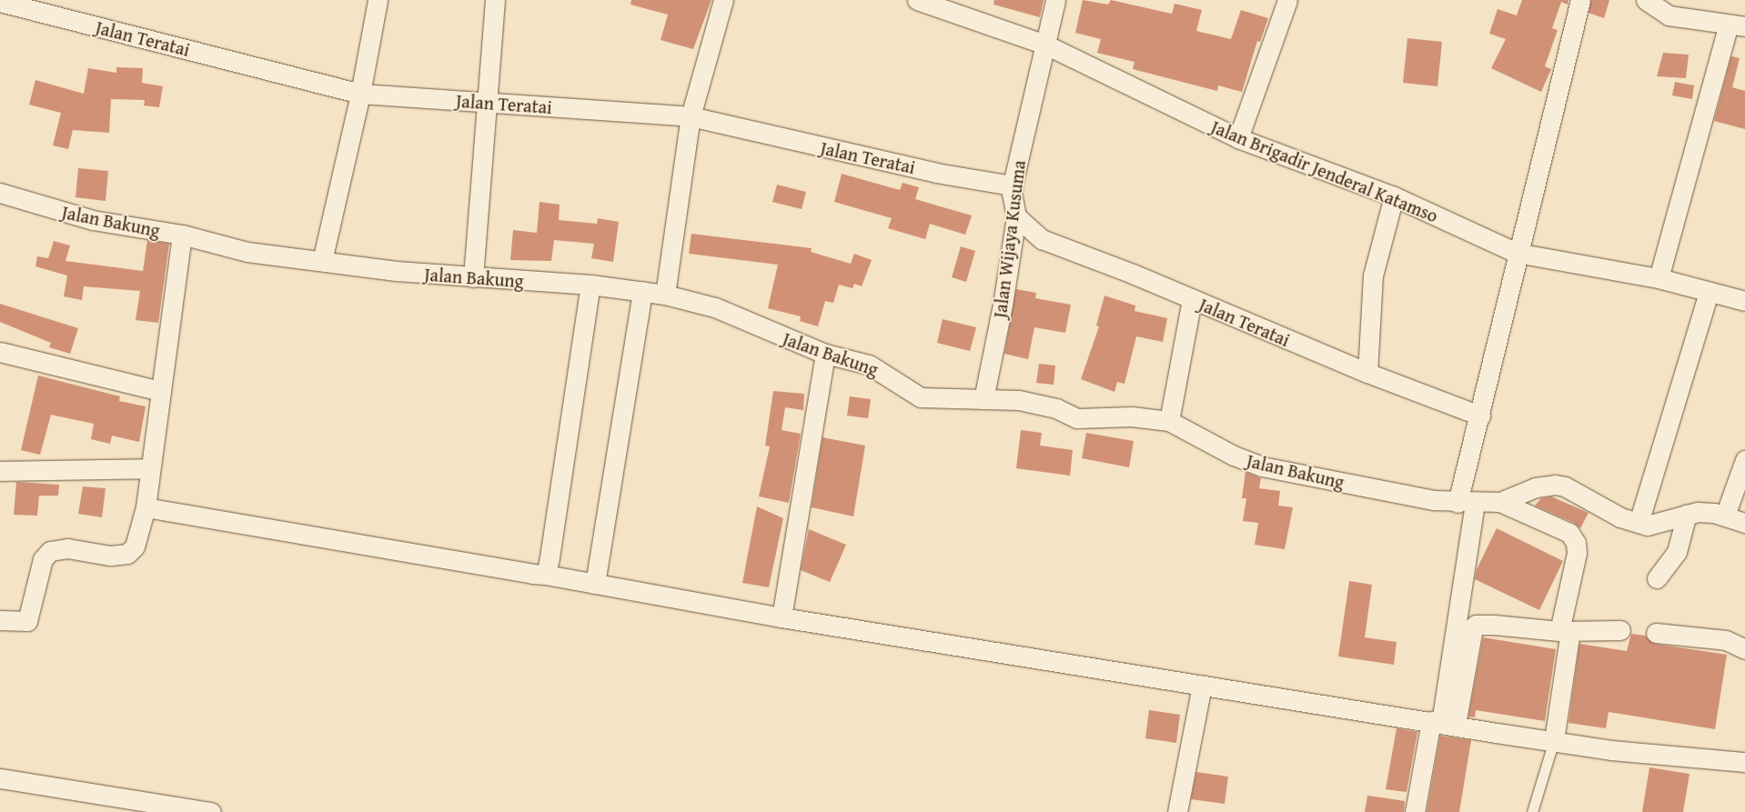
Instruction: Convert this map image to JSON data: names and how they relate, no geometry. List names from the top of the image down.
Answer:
{
  "streets": {
    "street": [
      "Jalan Teratai",
      "Jalan Brigadir Jenderal Katamso",
      "Jalan Bakung",
      "Jalan Wijaya Kusuma"
    ]
  },
  "crossings": [
    ["Jalan Teratai", "Jalan Wijaya Kusuma"],
    ["Jalan Brigadir Jenderal Katamso", "Jalan Wijaya Kusuma"],
    ["Jalan Bakung", "Jalan Wijaya Kusuma"]
  ]
}
